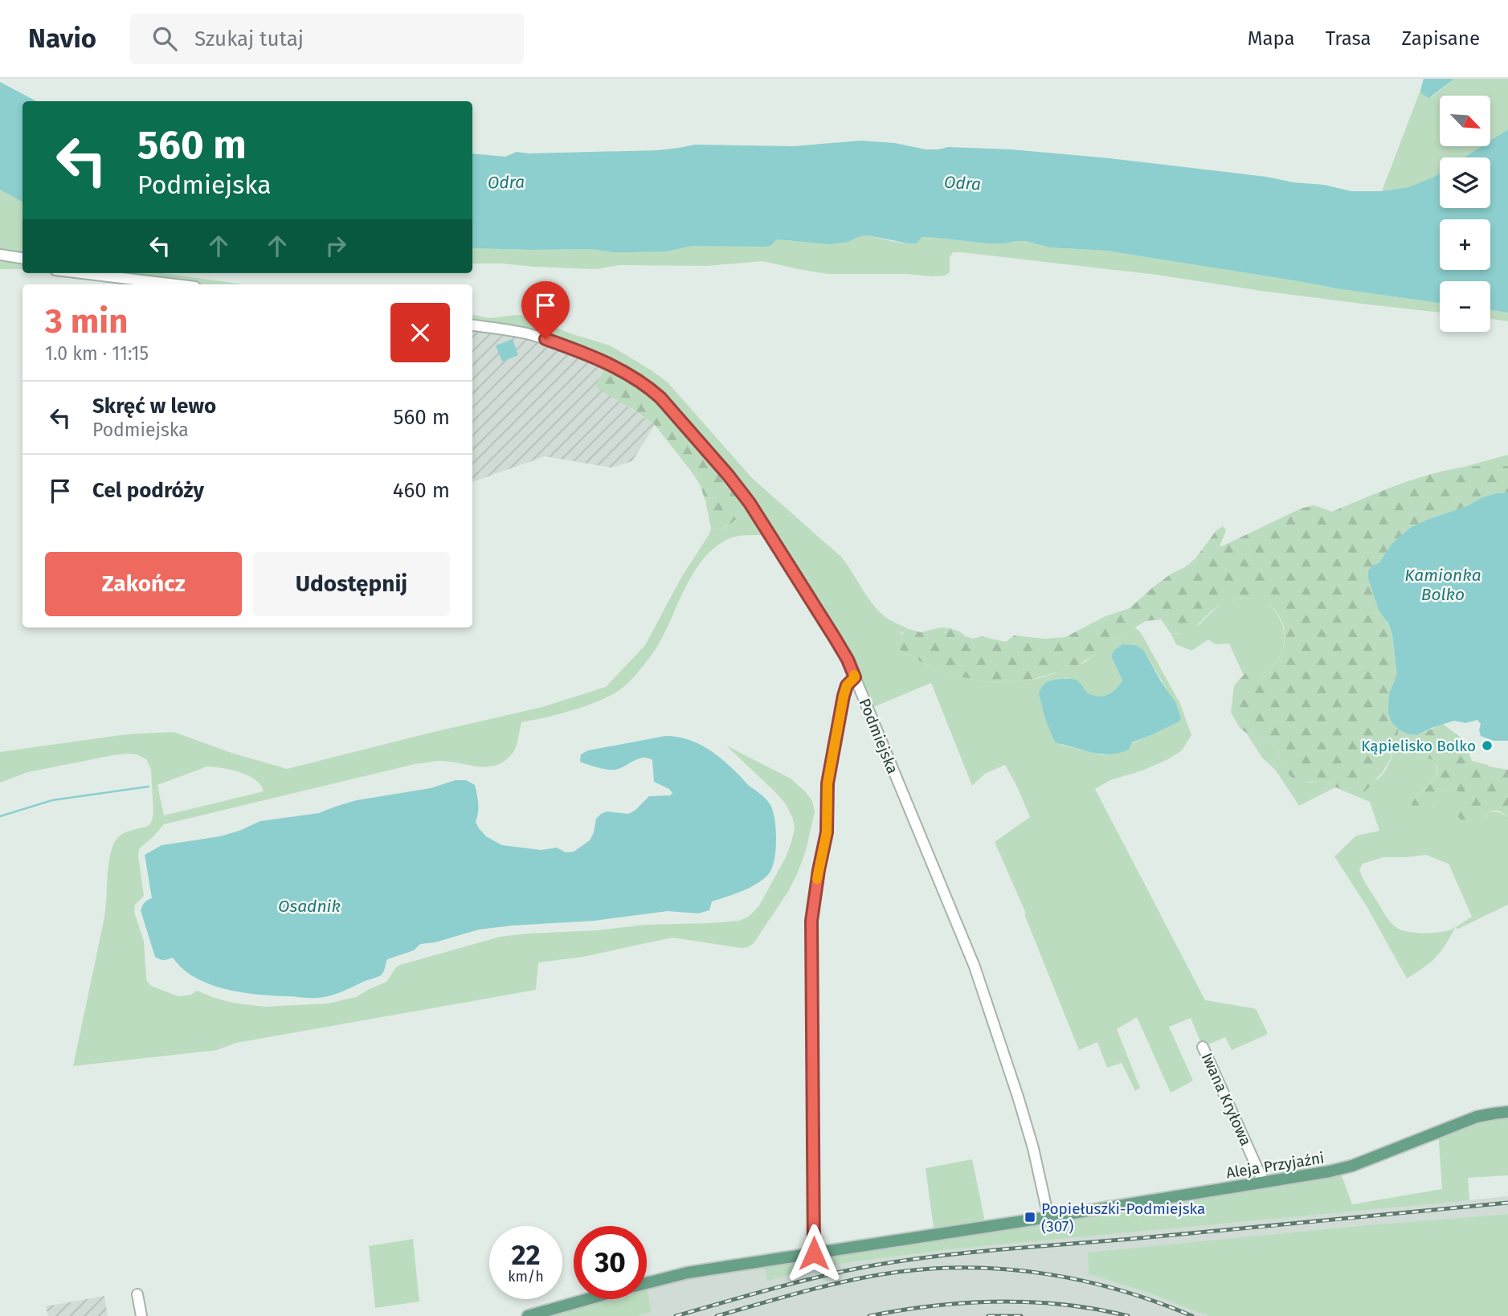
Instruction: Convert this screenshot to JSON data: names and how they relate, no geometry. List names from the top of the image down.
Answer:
{
  "streets": {
    "main road": ["Aleja Przyjaźni"],
    "street": ["Podmiejska", "Iwana Kryłowa"]
  },
  "crossings": [
    ["Podmiejska", "Aleja Przyjaźni"],
    ["Iwana Kryłowa", "Aleja Przyjaźni"]
  ],
  "water": ["Odra", "Kamionka Bolko", "Osadnik"],
  "places": {
    "other": ["Kąpielisko Bolko"],
    "transit": ["Popiełuszki-Podmiejska (307)"]
  },
  "north": "bottom right",
  "page": {
    "header": "Navio",
    "search": "Szukaj tutaj",
    "nav": ["Mapa", "Trasa", "Zapisane"],
    "map_buttons": ["+", "−"],
    "turn": ["560 m", "Podmiejska"],
    "heading": ["3 min", "1.0 km · 11:15"],
    "list": [
      {
        "name": "Skręć w lewo",
        "note": "Podmiejska",
        "value": "560 m"
      },
      {
        "name": "Cel podróży",
        "value": "460 m"
      }
    ],
    "buttons": ["Zakończ", "Udostępnij"],
    "speed": "22 km/h",
    "limit": "30"
  }
}
